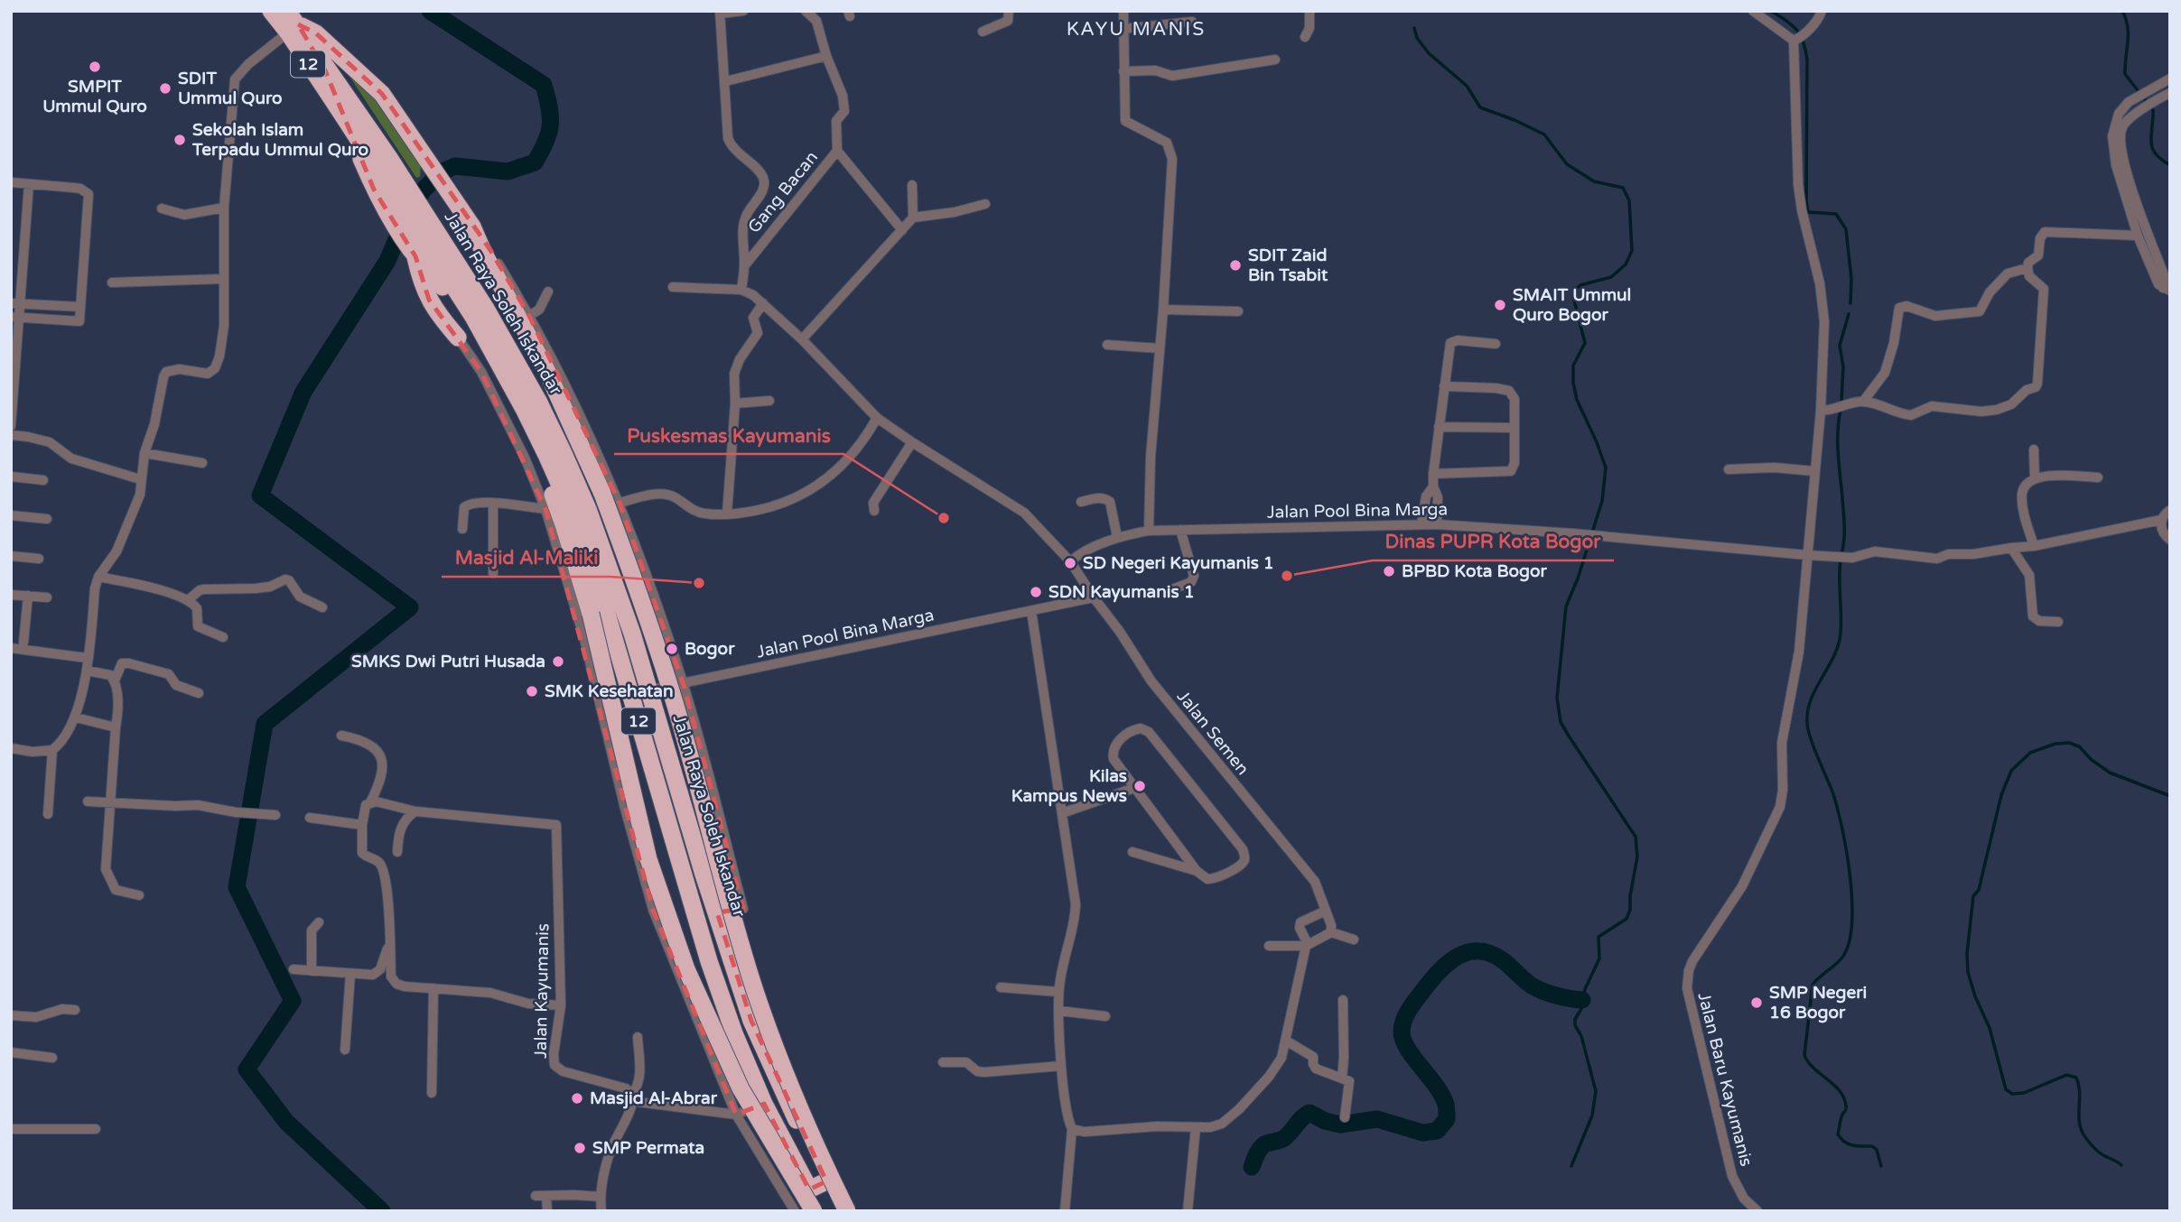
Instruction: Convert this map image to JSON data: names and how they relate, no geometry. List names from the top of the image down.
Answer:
{
  "streets": {
    "highway": ["12", "Jalan Raya Soleh Iskandar"],
    "street": [
      "Gang Bacan",
      "Jalan Pool Bina Marga",
      "Jalan Semen",
      "Jalan Kayumanis",
      "Jalan Baru Kayumanis"
    ]
  },
  "crossings": [
    ["Jalan Raya Soleh Iskandar", "Jalan Pool Bina Marga"],
    ["Jalan Pool Bina Marga", "Jalan Semen"],
    ["Jalan Pool Bina Marga", "Jalan Baru Kayumanis"]
  ],
  "districts": ["KAYU MANIS"],
  "places": [
    "SMPIT Ummul Quro",
    "SDIT Ummul Quro",
    "Sekolah Islam Terpadu Ummul Quro",
    "SDIT Zaid Bin Tsabit",
    "SMAIT Ummul Quro Bogor",
    "Puskesmas Kayumanis",
    "SD Negeri Kayumanis 1",
    "BPBD Kota Bogor",
    "Dinas PUPR Kota Bogor",
    "Masjid Al-Maliki",
    "SDN Kayumanis 1",
    "Bogor",
    "SMKS Dwi Putri Husada",
    "SMK Kesehatan",
    "Kilas Kampus News",
    "SMP Negeri 16 Bogor",
    "Masjid Al-Abrar",
    "SMP Permata"
  ]
}
